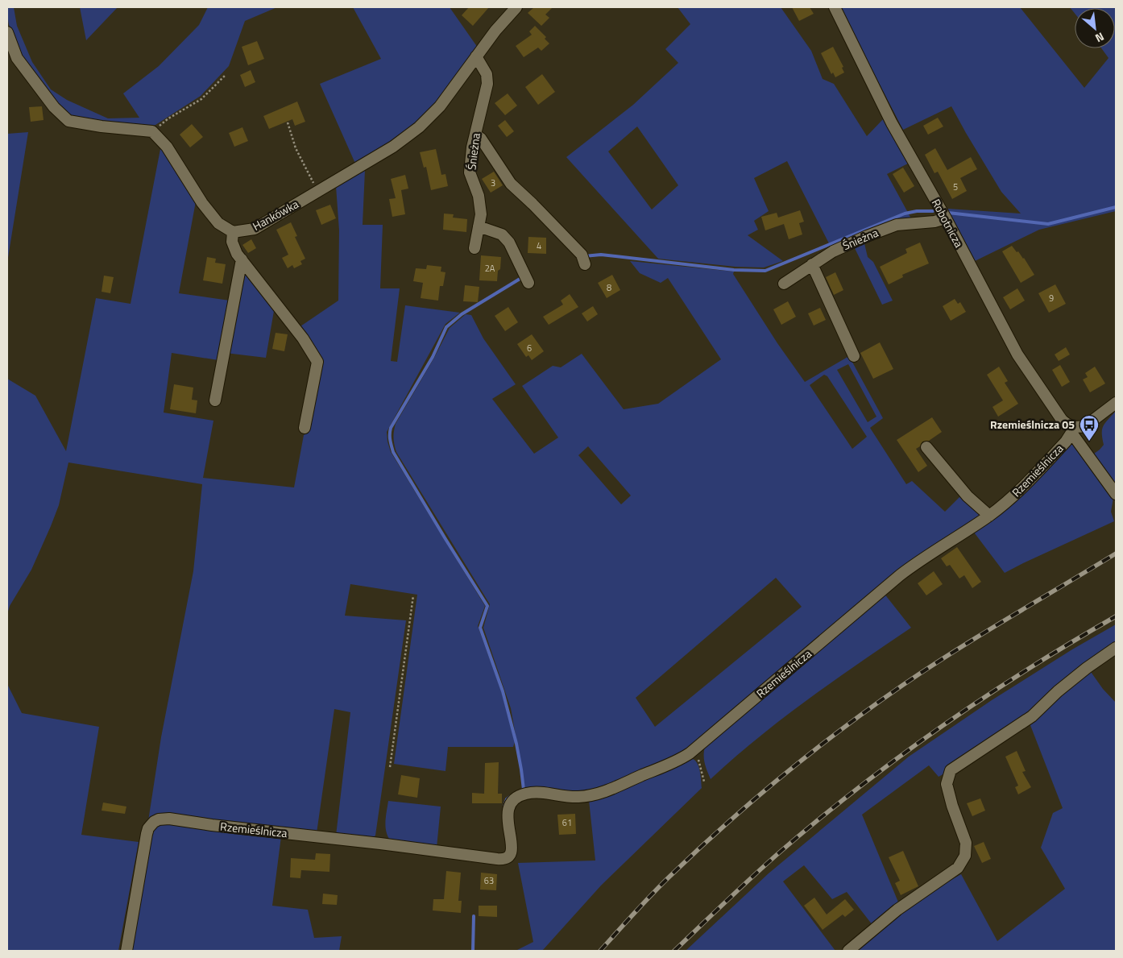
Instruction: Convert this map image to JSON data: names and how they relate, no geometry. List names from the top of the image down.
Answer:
{
  "streets": {
    "street": [
      "Śnieżna",
      "Hankówka",
      "Robotnicza",
      "Rzemieślnicza"
    ]
  },
  "crossings": [
    ["Śnieżna", "Hankówka"],
    ["Śnieżna", "Robotnicza"],
    ["Robotnicza", "Rzemieślnicza"]
  ],
  "places": {
    "bus stop": ["Rzemieślnicza 05"]
  },
  "house_numbers": [
    "3",
    "5",
    "4",
    "2A",
    "8",
    "9",
    "6",
    "61",
    "63"
  ],
  "north": "bottom right"
}
